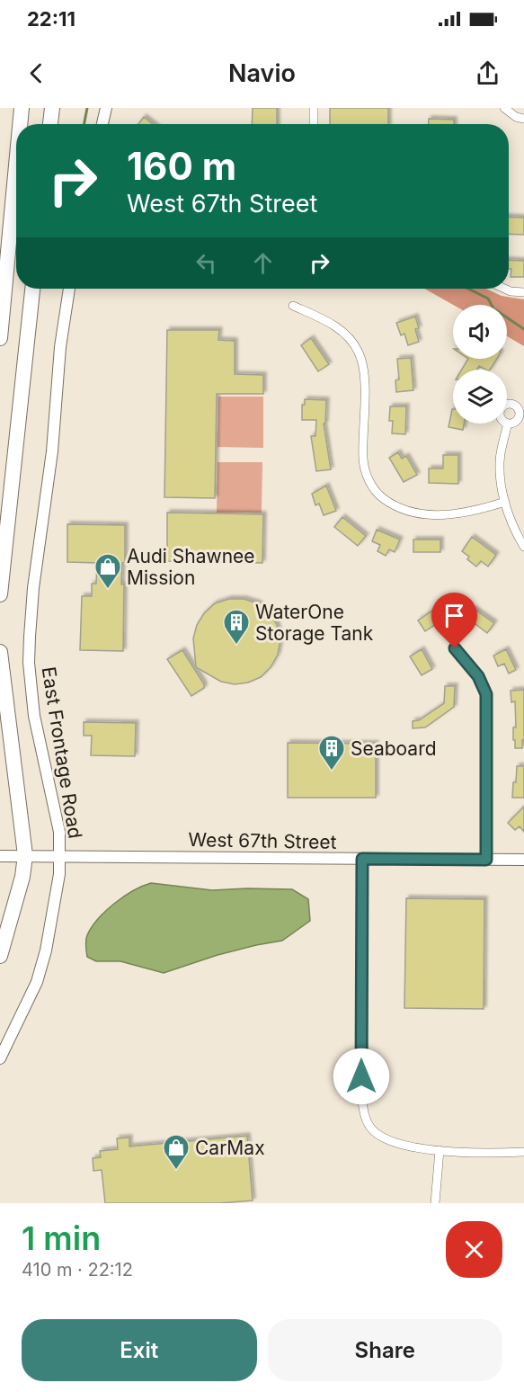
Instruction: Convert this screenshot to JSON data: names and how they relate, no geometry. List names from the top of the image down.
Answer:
{
  "streets": {
    "street": ["East Frontage Road", "West 67th Street"]
  },
  "crossings": [
    ["East Frontage Road", "West 67th Street"]
  ],
  "places": {
    "shop": ["Audi Shawnee Mission", "CarMax"],
    "building": ["WaterOne Storage Tank", "Seaboard"]
  },
  "page": {
    "status": "22:11",
    "header": "Navio",
    "turn": ["160 m", "West 67th Street"],
    "heading": ["1 min", "410 m · 22:12"],
    "buttons": ["Exit", "Share"]
  }
}
